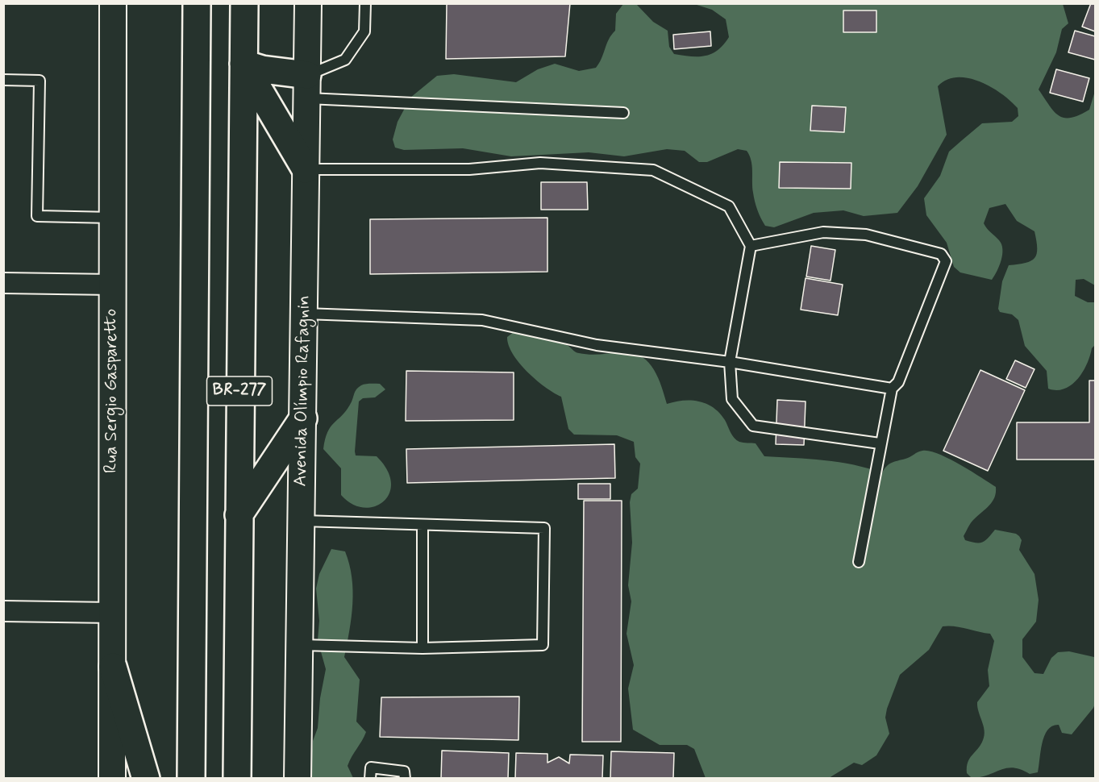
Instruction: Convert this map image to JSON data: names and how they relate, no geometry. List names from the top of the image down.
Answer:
{
  "streets": {
    "highway": ["BR-277"],
    "street": ["Rua Sergio Gasparetto", "Avenida Olímpio Rafagnin"]
  }
}
